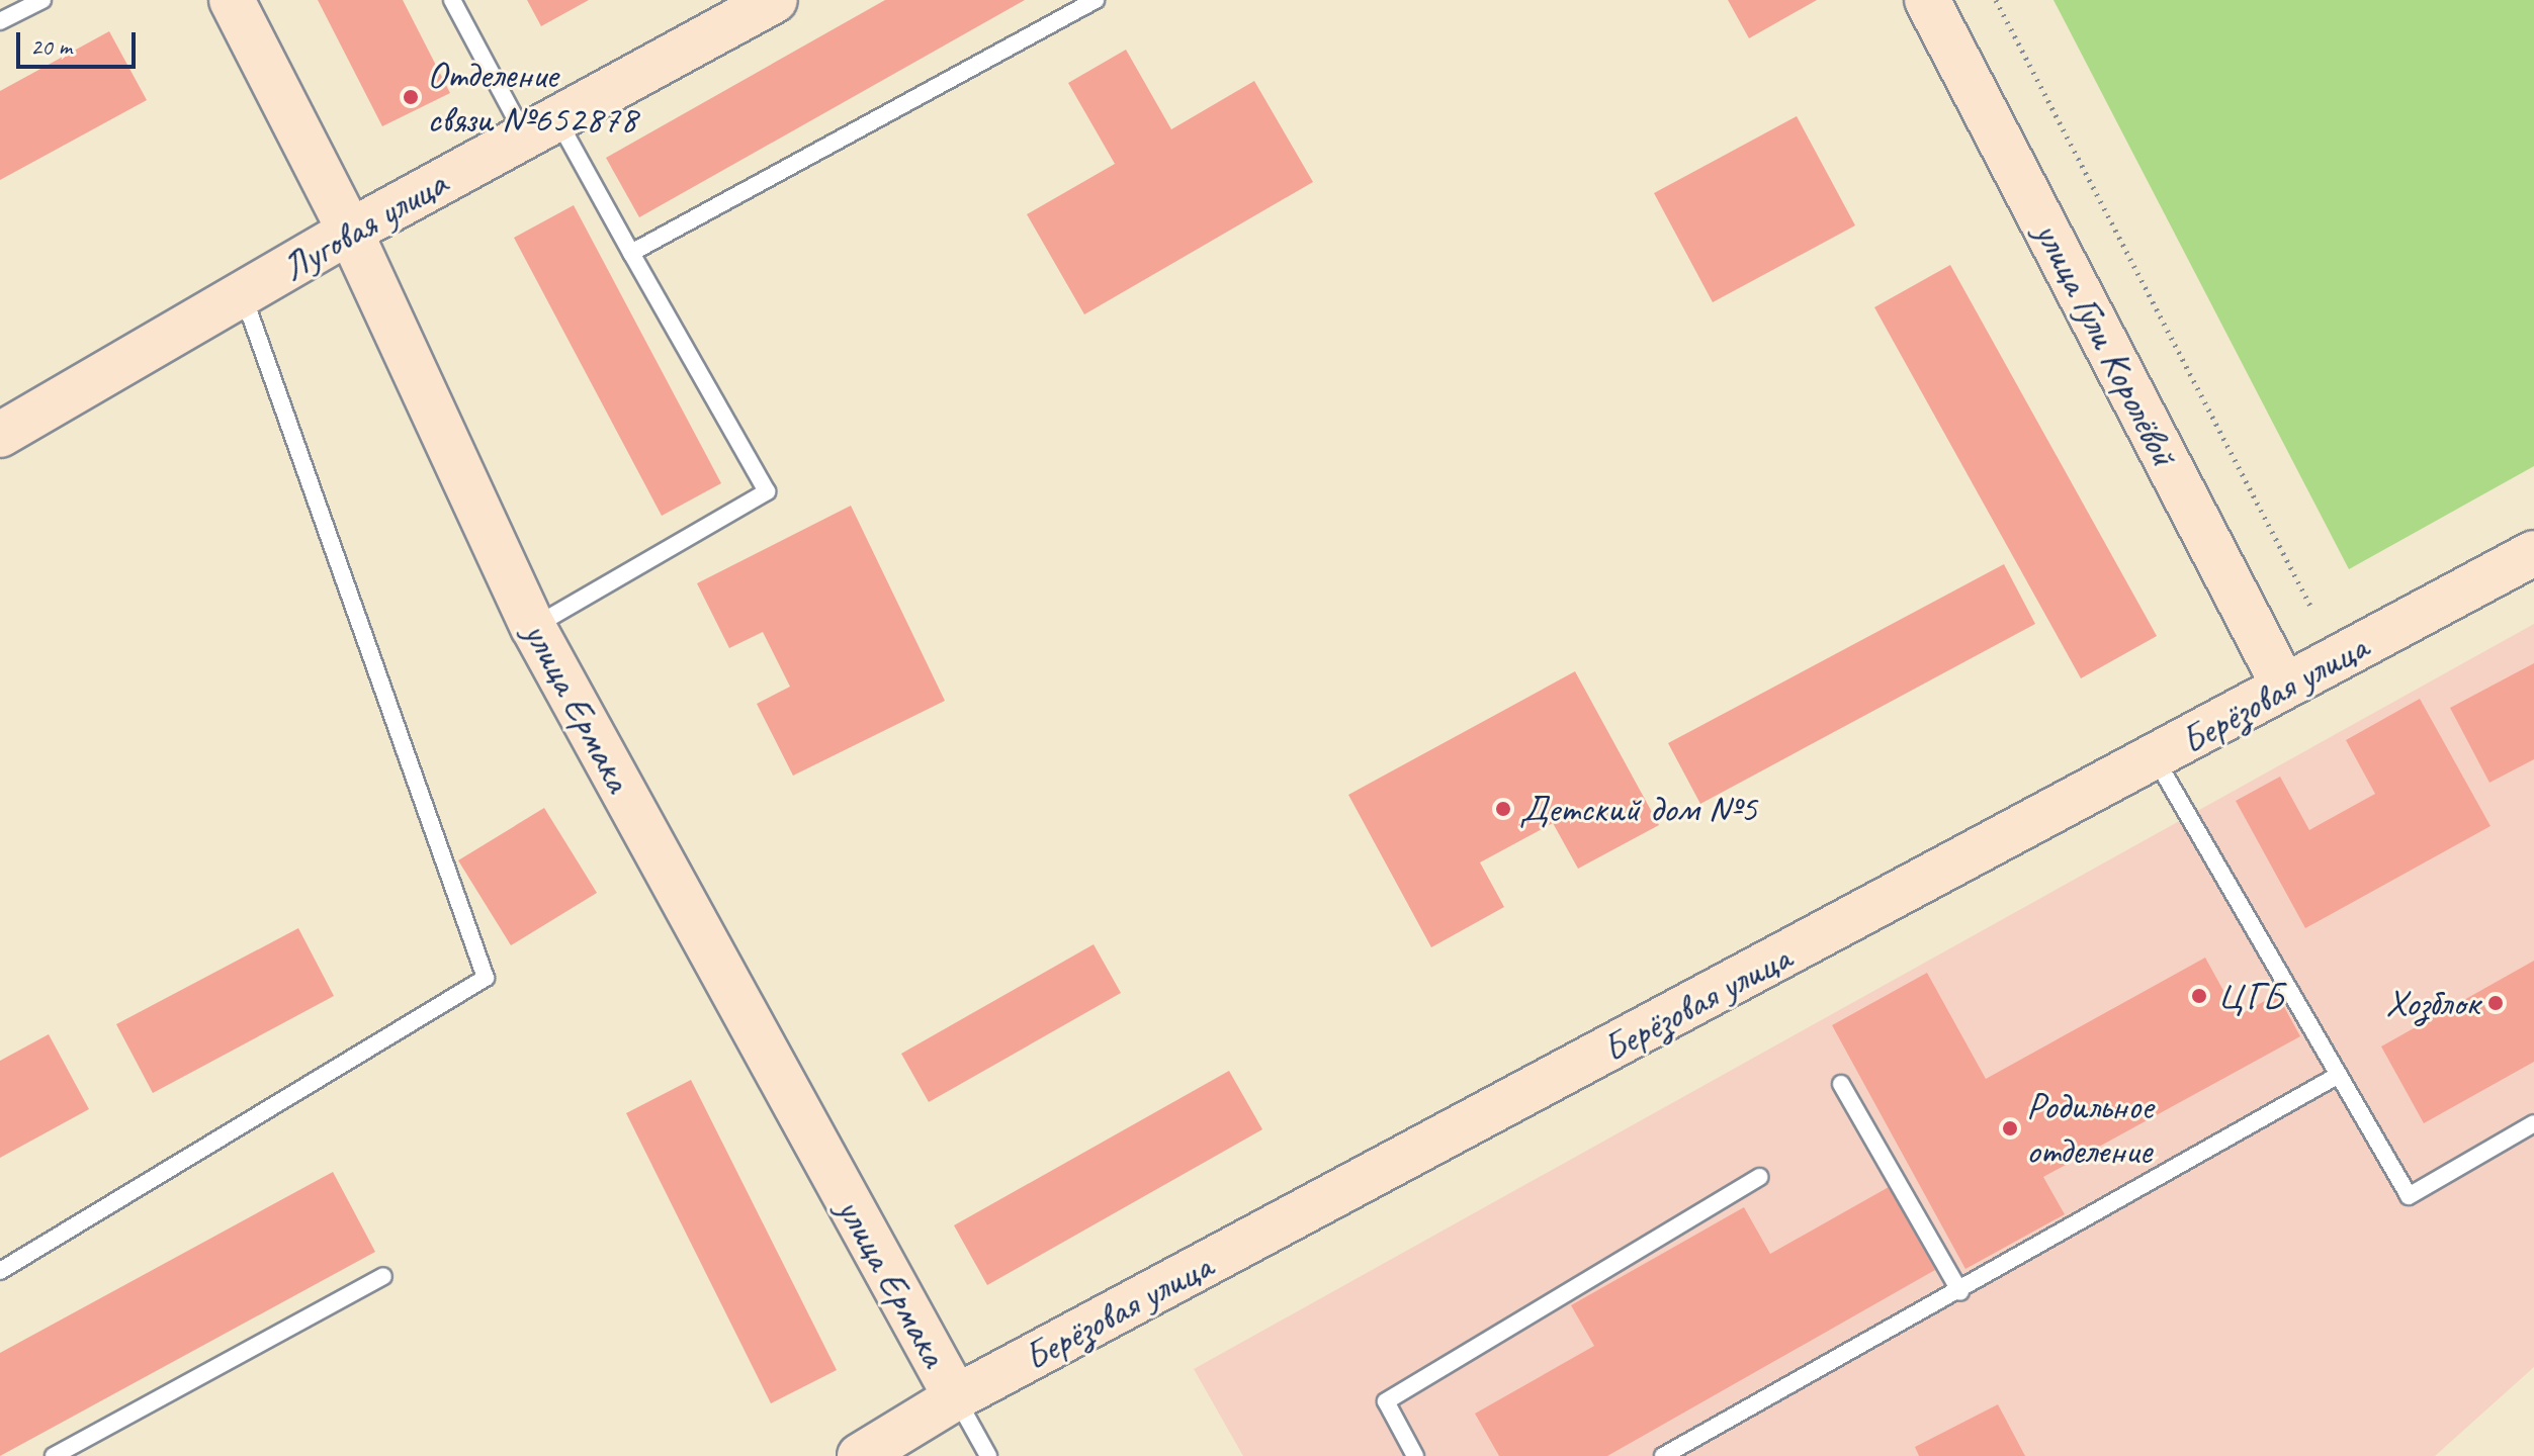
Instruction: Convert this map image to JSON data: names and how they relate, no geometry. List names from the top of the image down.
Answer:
{
  "streets": {
    "street": [
      "Луговая улица",
      "улица Гули Королёвой",
      "Берёзовая улица",
      "улица Ермака"
    ]
  },
  "crossings": [
    ["Луговая улица", "улица Ермака"],
    ["улица Гули Королёвой", "Берёзовая улица"],
    ["Берёзовая улица", "улица Ермака"]
  ],
  "places": [
    "Отделение связи №652878",
    "Детский дом №5",
    "ЦГБ",
    "Хозблок",
    "Родильное отделение"
  ],
  "scale_bar": "20 m"
}
